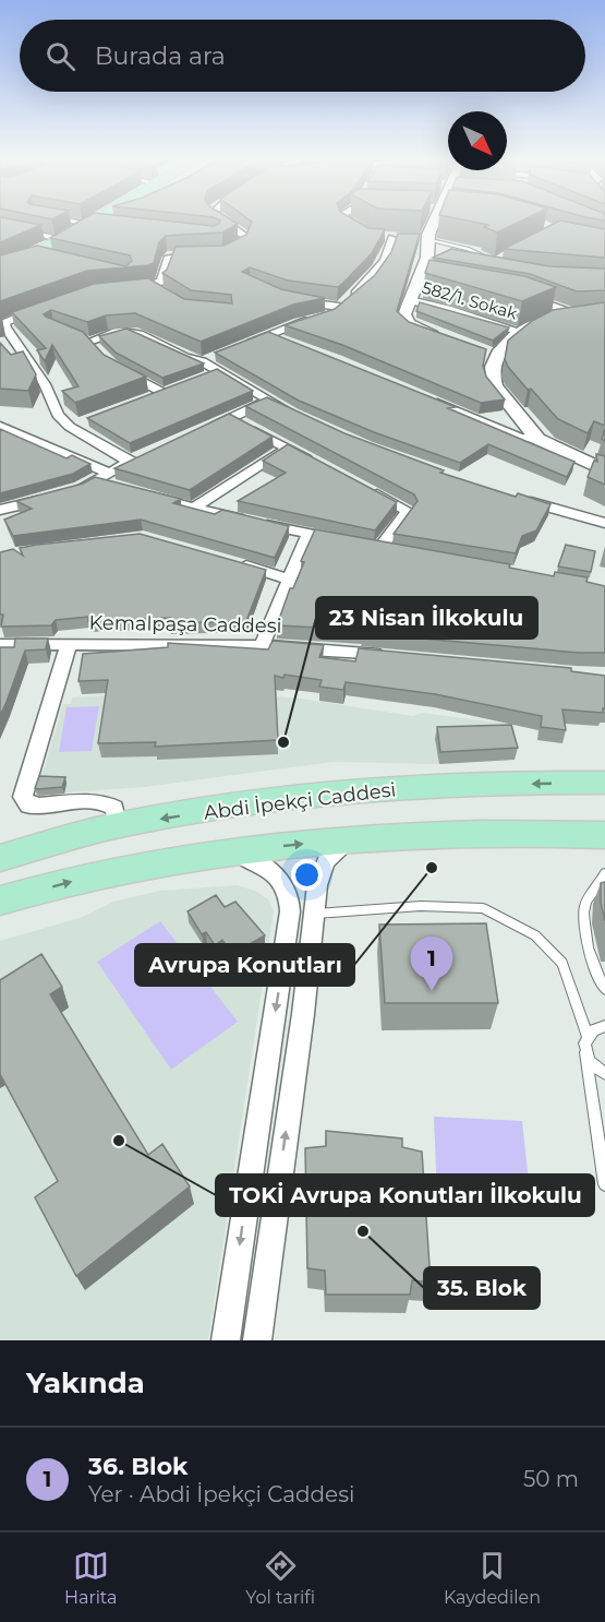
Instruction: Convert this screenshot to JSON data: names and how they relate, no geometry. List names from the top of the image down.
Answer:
{
  "streets": {
    "main road": ["Abdi İpekçi Caddesi"],
    "street": ["582/1. Sokak", "Kemalpaşa Caddesi"]
  },
  "places": [
    "23 Nisan İlkokulu",
    "Avrupa Konutları",
    "TOKİ Avrupa Konutları İlkokulu",
    "35. Blok"
  ],
  "north": "bottom right",
  "page": {
    "search": "Burada ara",
    "pins": "1",
    "heading": "Yakında",
    "list": [
      {
        "mark": "1",
        "name": "36. Blok",
        "note": "Yer · Abdi İpekçi Caddesi",
        "value": "50 m"
      }
    ],
    "nav": ["Harita", "Yol tarifi", "Kaydedilen"]
  }
}
